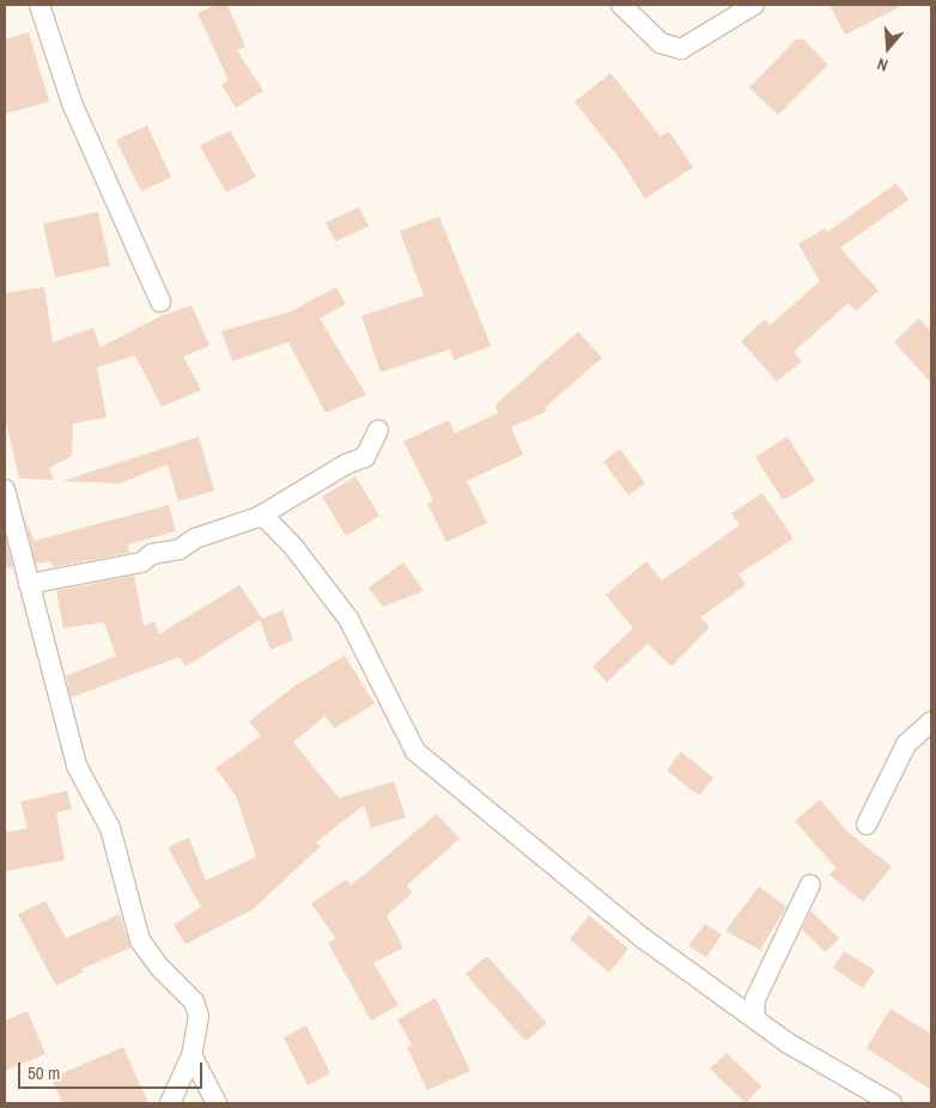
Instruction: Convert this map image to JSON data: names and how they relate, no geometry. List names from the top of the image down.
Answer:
{
  "scale_bar": "50 m",
  "north": "bottom"
}
